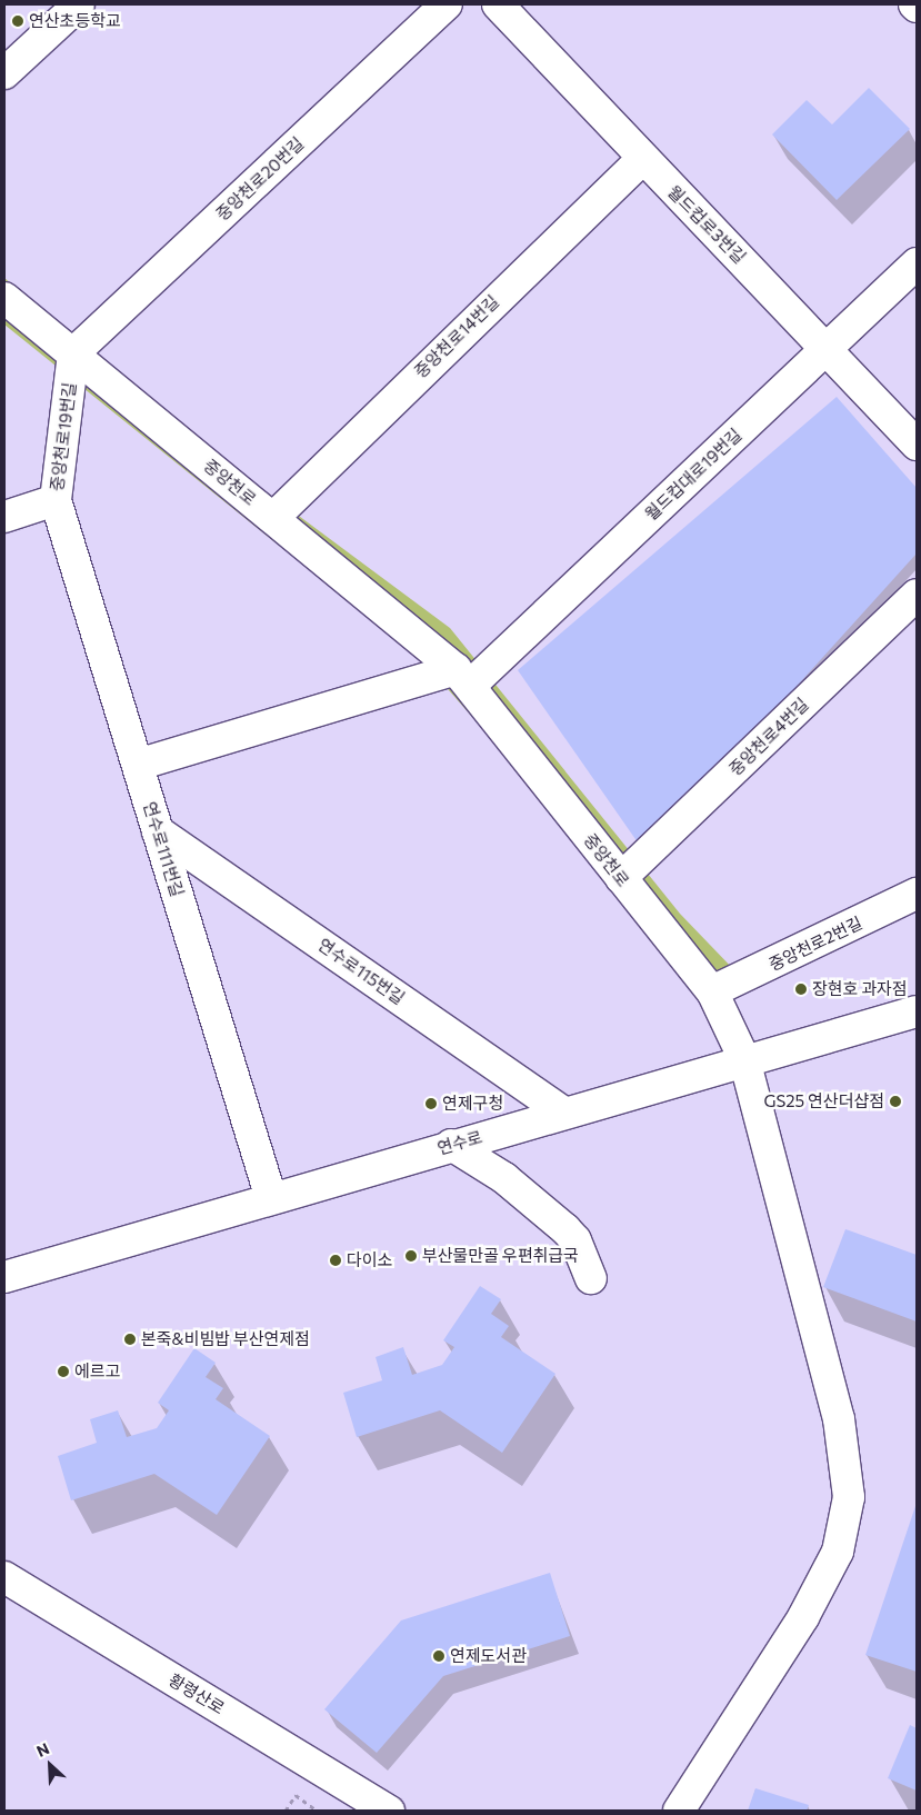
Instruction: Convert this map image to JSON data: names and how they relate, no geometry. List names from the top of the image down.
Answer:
{
  "streets": {
    "street": [
      "중앙천로20번길",
      "월드컵로3번길",
      "중앙천로14번길",
      "중앙천로19번길",
      "월드컵대로19번길",
      "중앙천로",
      "중앙천로4번길",
      "연수로111번길",
      "중앙천로2번길",
      "연수로115번길",
      "연수로",
      "황령산로"
    ]
  },
  "crossings": [
    ["중앙천로20번길", "중앙천로19번길"],
    ["중앙천로20번길", "중앙천로"],
    ["월드컵로3번길", "중앙천로14번길"],
    ["월드컵로3번길", "월드컵대로19번길"],
    ["중앙천로14번길", "중앙천로"],
    ["중앙천로19번길", "중앙천로"],
    ["중앙천로19번길", "연수로111번길"],
    ["월드컵대로19번길", "중앙천로"],
    ["중앙천로", "중앙천로4번길"],
    ["중앙천로", "중앙천로2번길"],
    ["중앙천로", "연수로"],
    ["연수로111번길", "연수로115번길"],
    ["연수로111번길", "연수로"],
    ["연수로115번길", "연수로"]
  ],
  "places": [
    "연산초등학교",
    "장현호 과자점",
    "GS25 연산더샵점",
    "연제구청",
    "부산물만골 우편취급국",
    "다이소",
    "본죽&비빔밥 부산연제점",
    "에르고",
    "연제도서관"
  ],
  "north": "top left"
}
